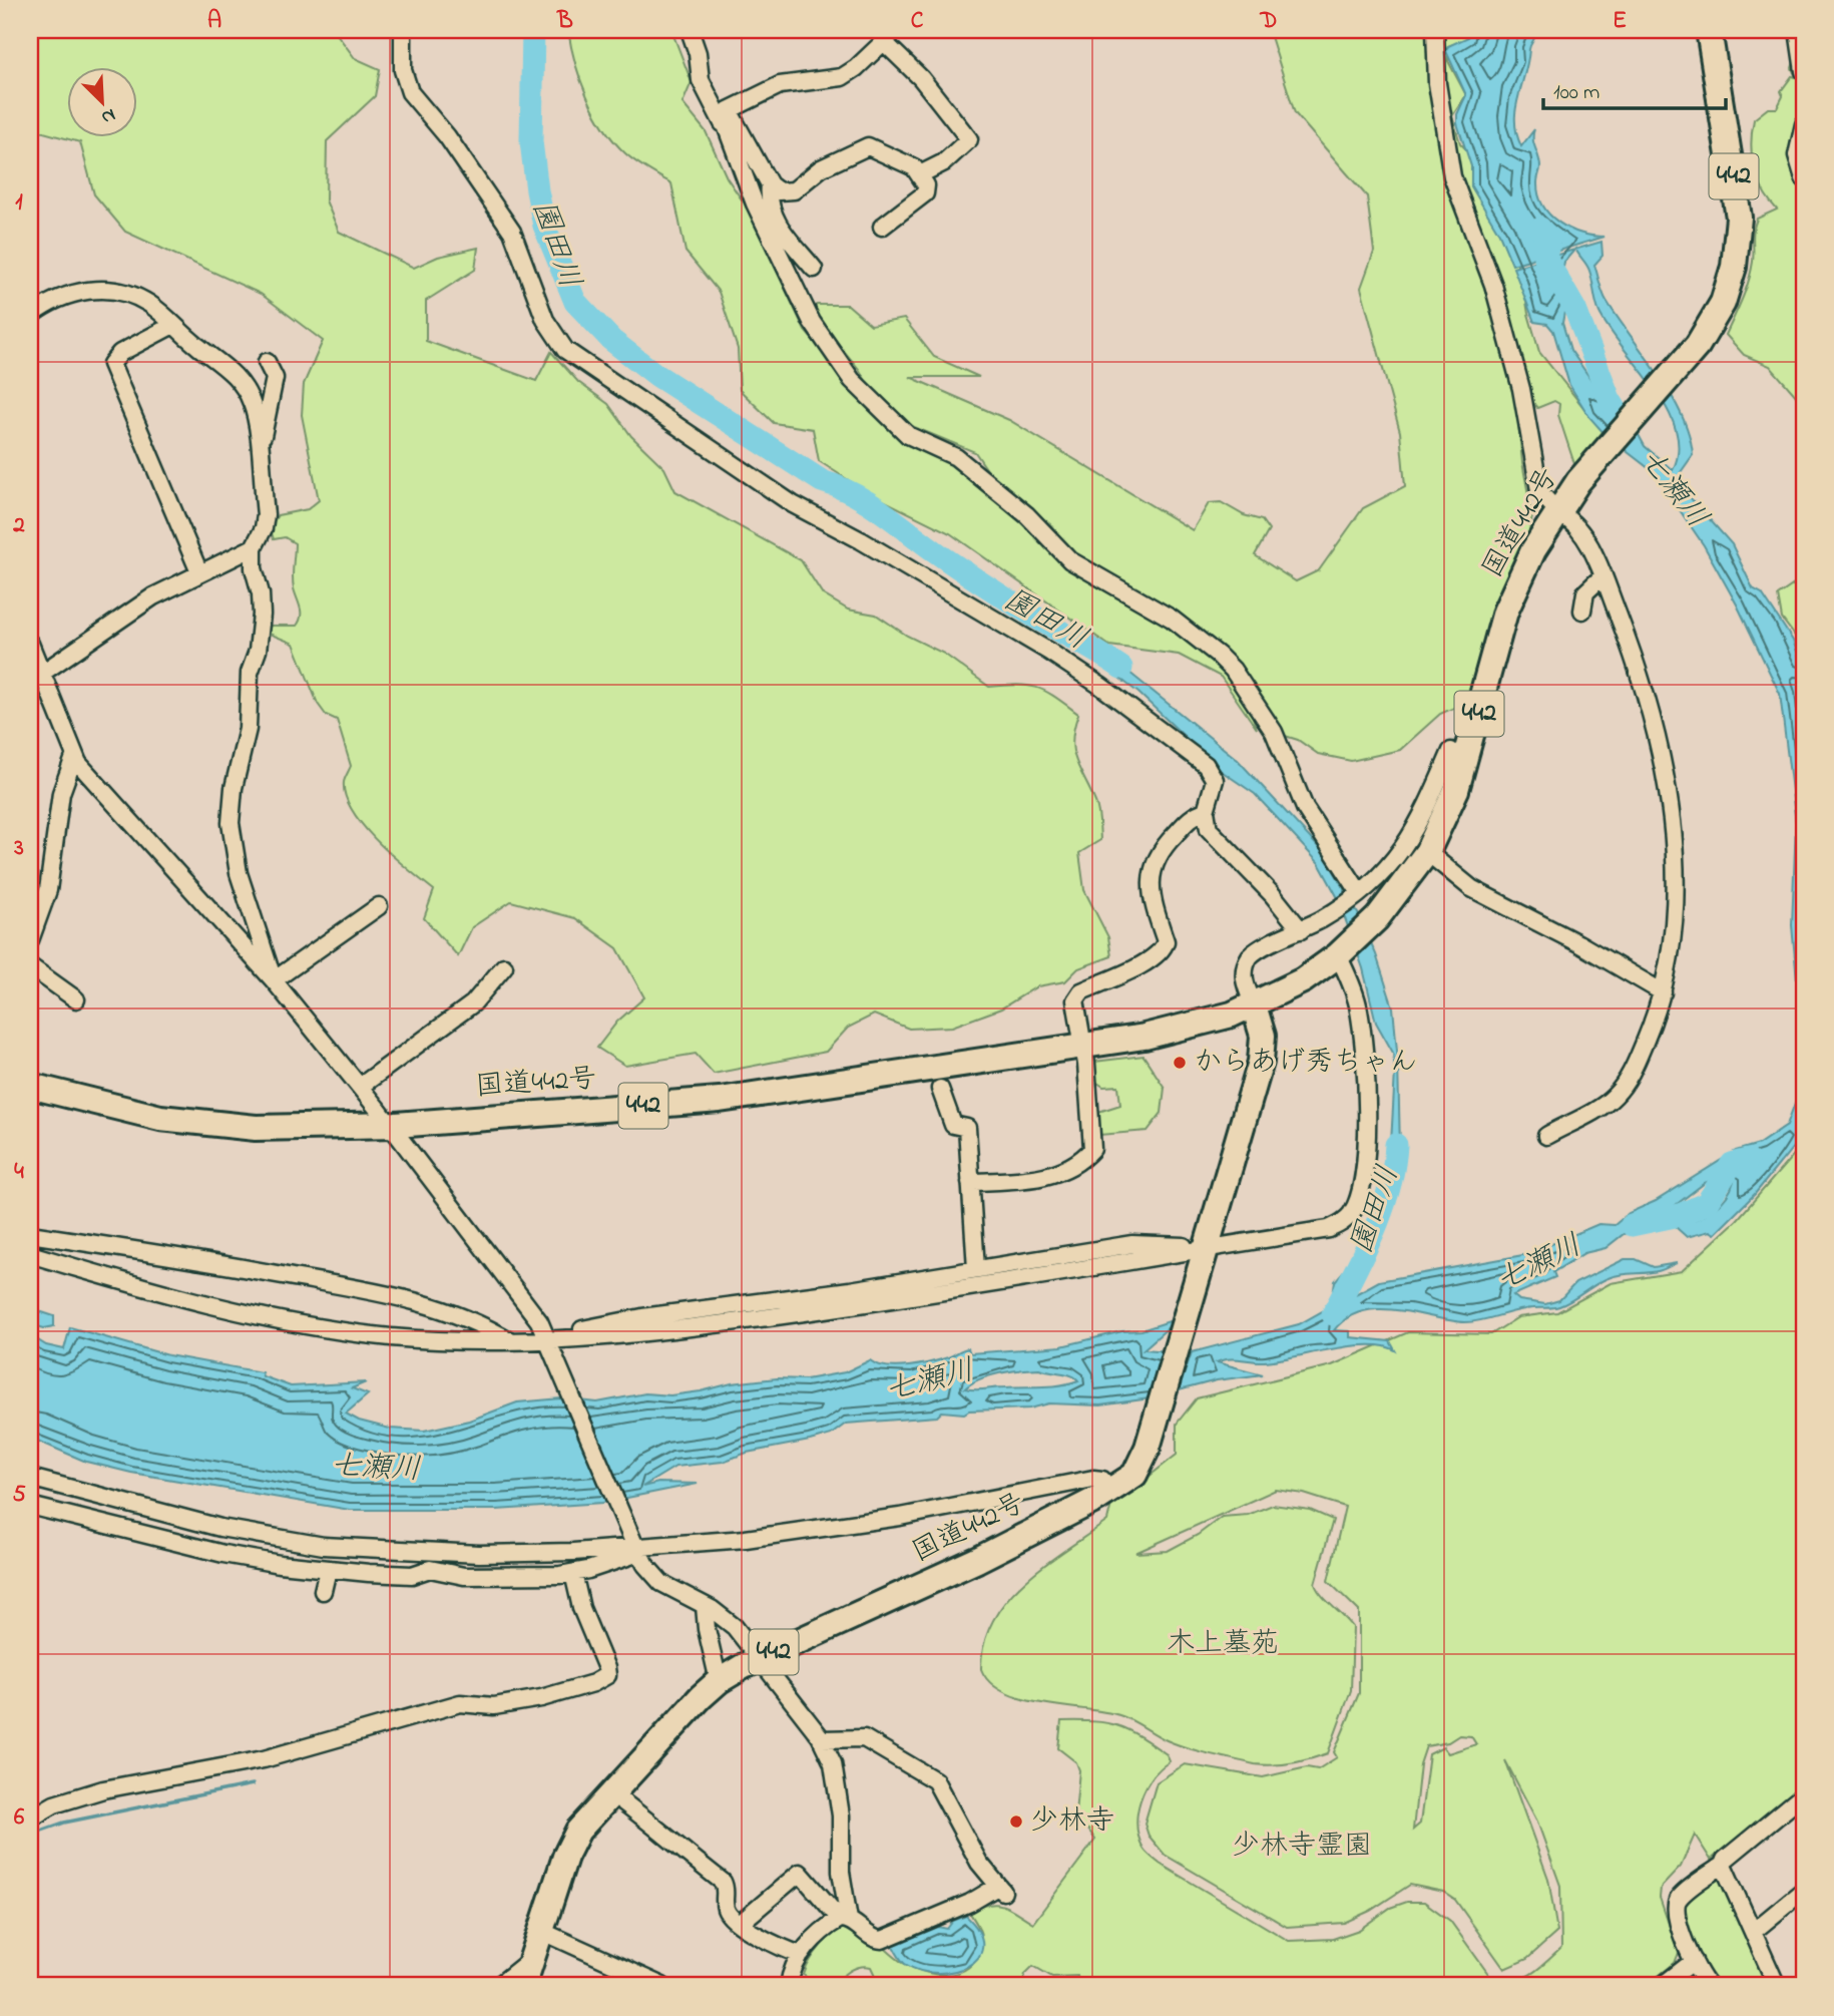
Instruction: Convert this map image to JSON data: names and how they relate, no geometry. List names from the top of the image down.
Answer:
{
  "streets": {
    "highway": ["442", "国道442号"]
  },
  "water": ["園田川", "七瀬川"],
  "parks": ["木上墓苑", "少林寺霊園"],
  "places": ["からあげ秀ちゃん", "少林寺"],
  "scale_bar": "100 m",
  "north": "bottom right",
  "grid": {
    "columns": [
      "A",
      "B",
      "C",
      "D",
      "E"
    ],
    "rows": [
      "1",
      "2",
      "3",
      "4",
      "5",
      "6"
    ]
  }
}
